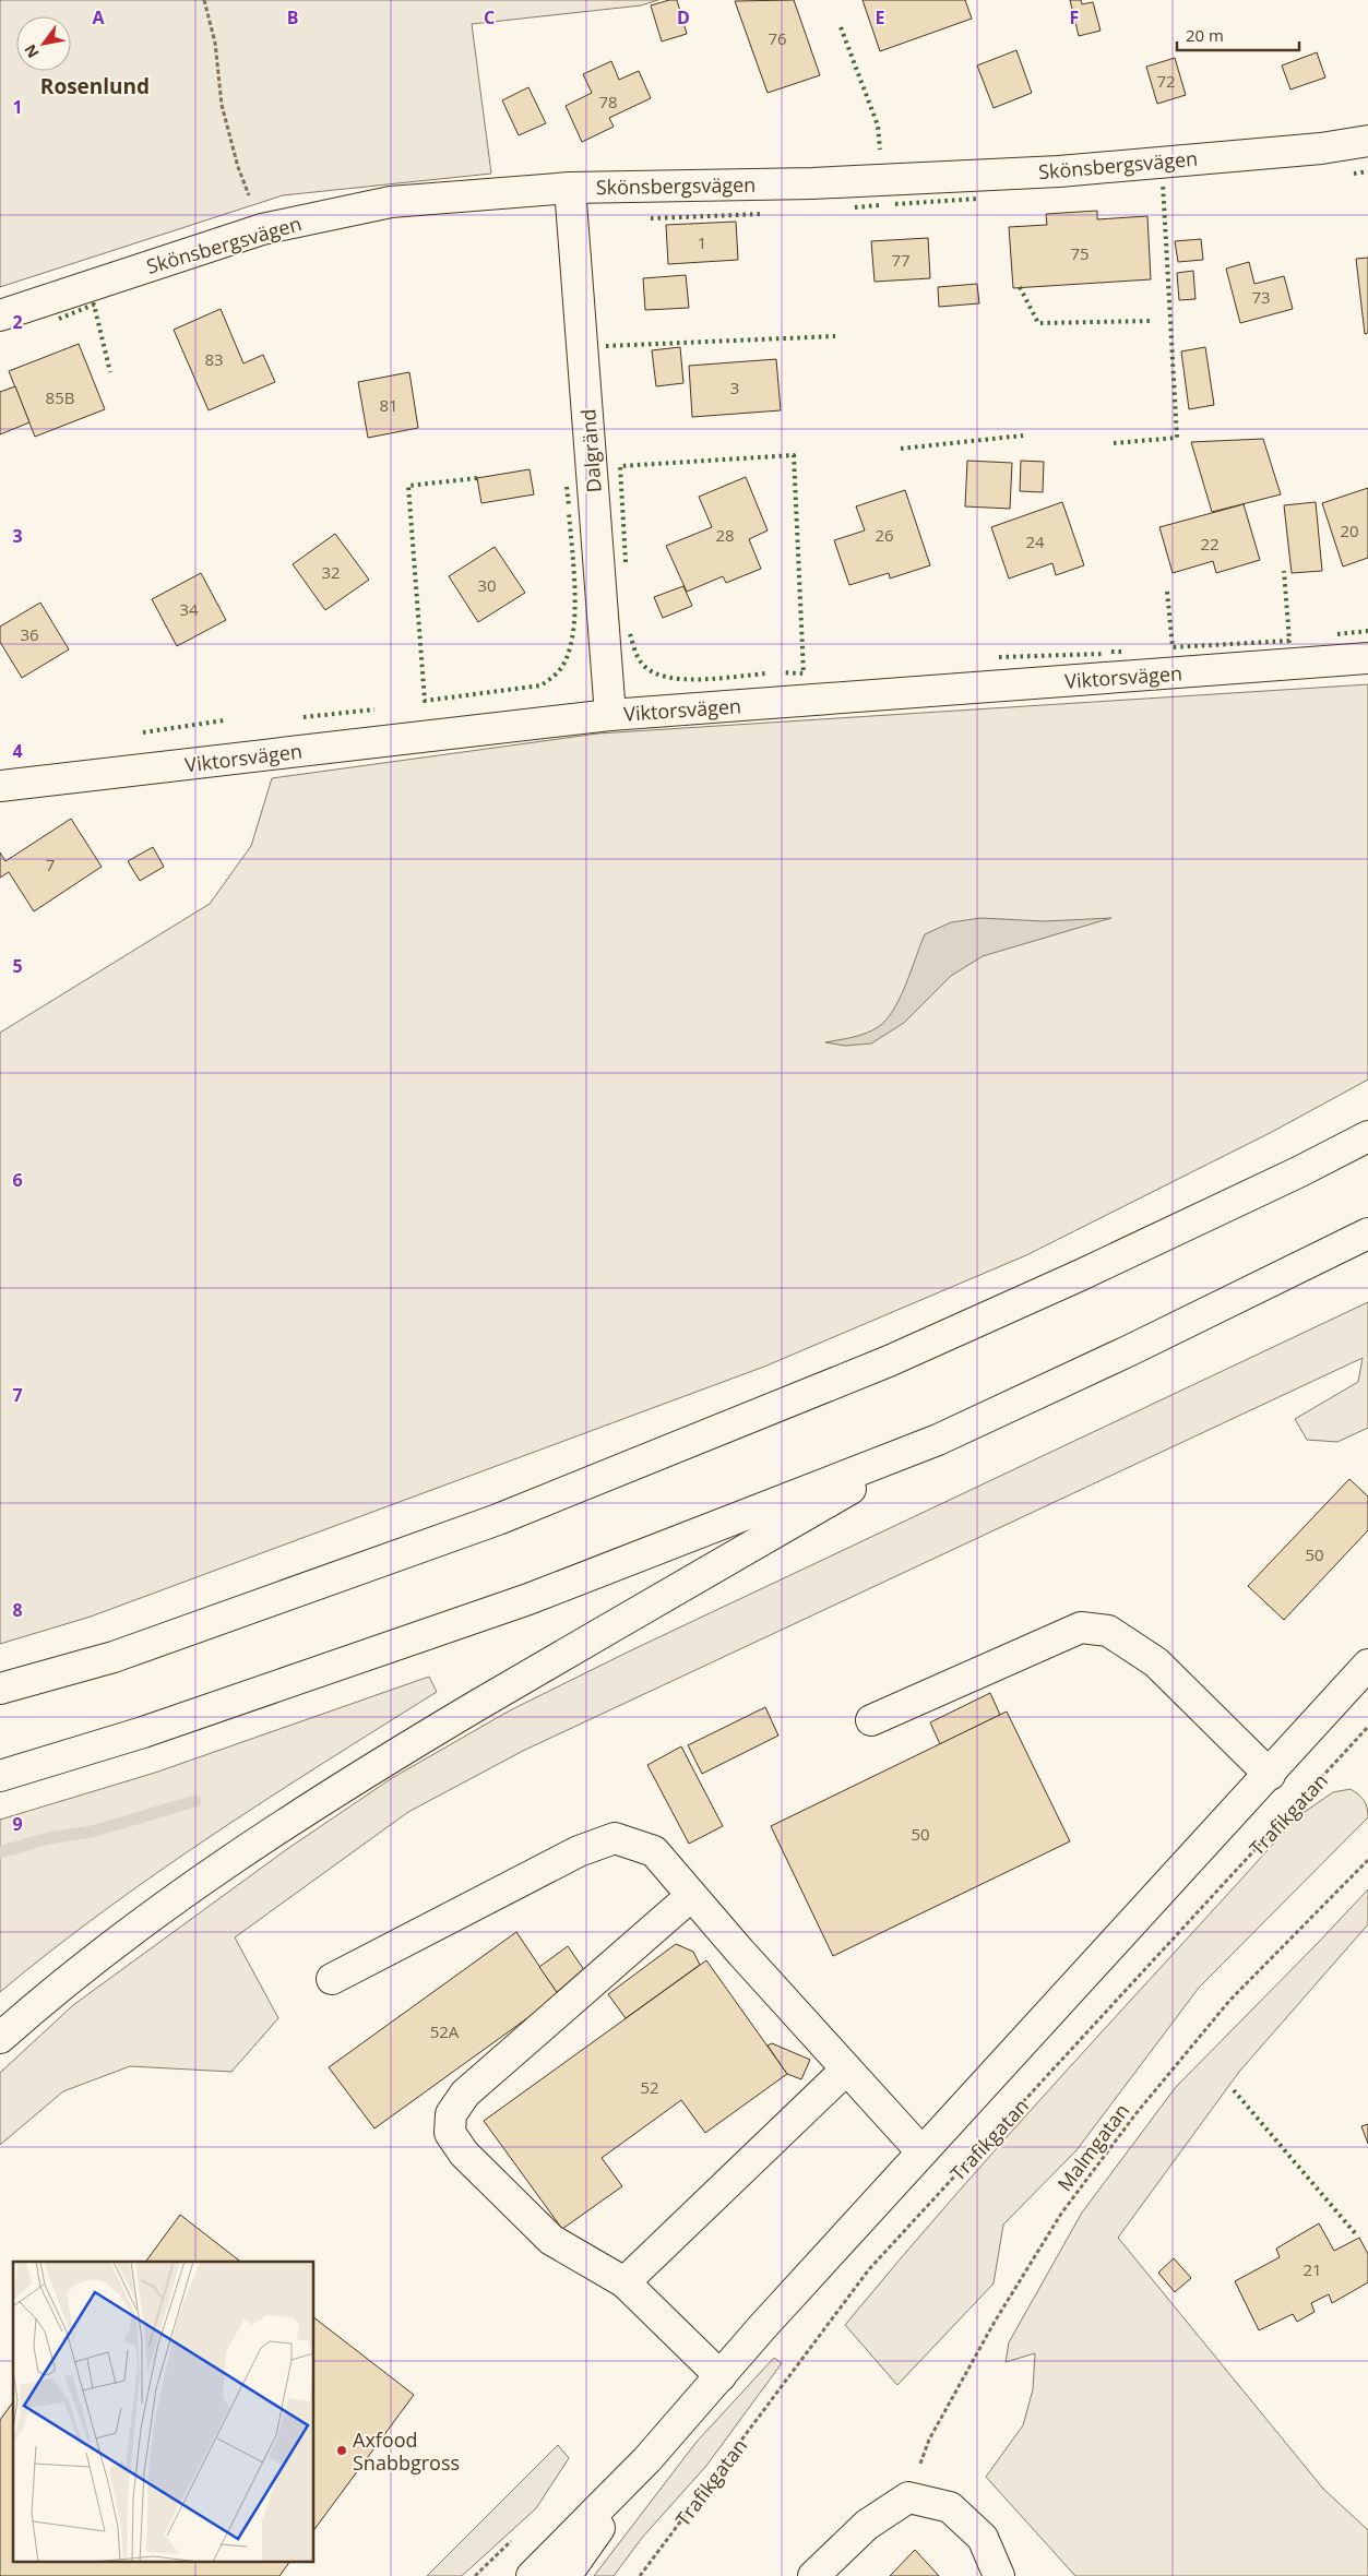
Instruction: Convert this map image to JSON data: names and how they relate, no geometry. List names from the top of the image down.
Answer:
{
  "streets": {
    "main road": [
      "Skönsbergsvägen",
      "Dalgränd",
      "Viktorsvägen",
      "Trafikgatan"
    ],
    "path": ["Malmgatan"]
  },
  "crossings": [
    ["Skönsbergsvägen", "Dalgränd"],
    ["Dalgränd", "Viktorsvägen"]
  ],
  "districts": ["Rosenlund"],
  "places": ["Axfood Snabbgross"],
  "house_numbers": [
    "76",
    "72",
    "78",
    "1",
    "75",
    "77",
    "73",
    "83",
    "3",
    "85B",
    "81",
    "20",
    "28",
    "26",
    "24",
    "22",
    "32",
    "30",
    "34",
    "36",
    "7",
    "50",
    "50",
    "52A",
    "52",
    "21"
  ],
  "scale_bar": "20 m",
  "north": "bottom left",
  "grid": {
    "columns": [
      "A",
      "B",
      "C",
      "D",
      "E",
      "F"
    ],
    "rows": [
      "1",
      "2",
      "3",
      "4",
      "5",
      "6",
      "7",
      "8",
      "9"
    ]
  }
}
